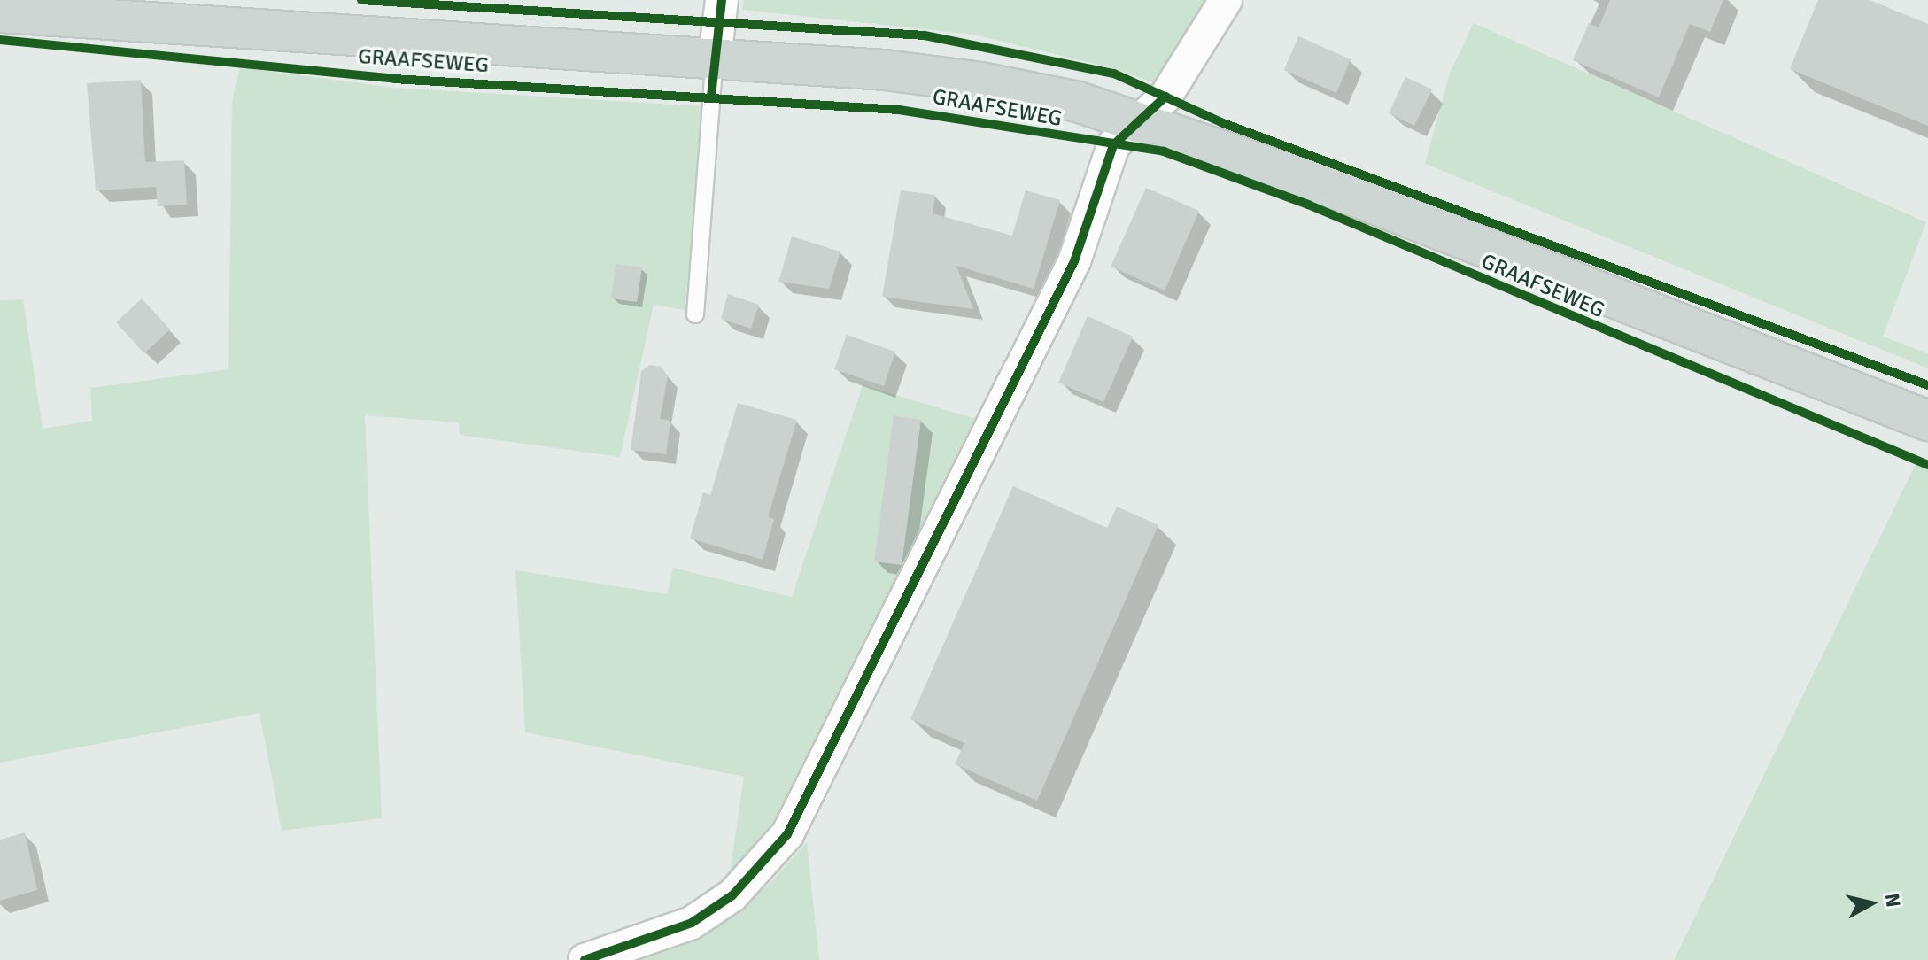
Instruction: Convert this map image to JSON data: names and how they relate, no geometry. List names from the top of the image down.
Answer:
{
  "streets": {
    "main road": ["GRAAFSEWEG"]
  },
  "north": "right"
}
